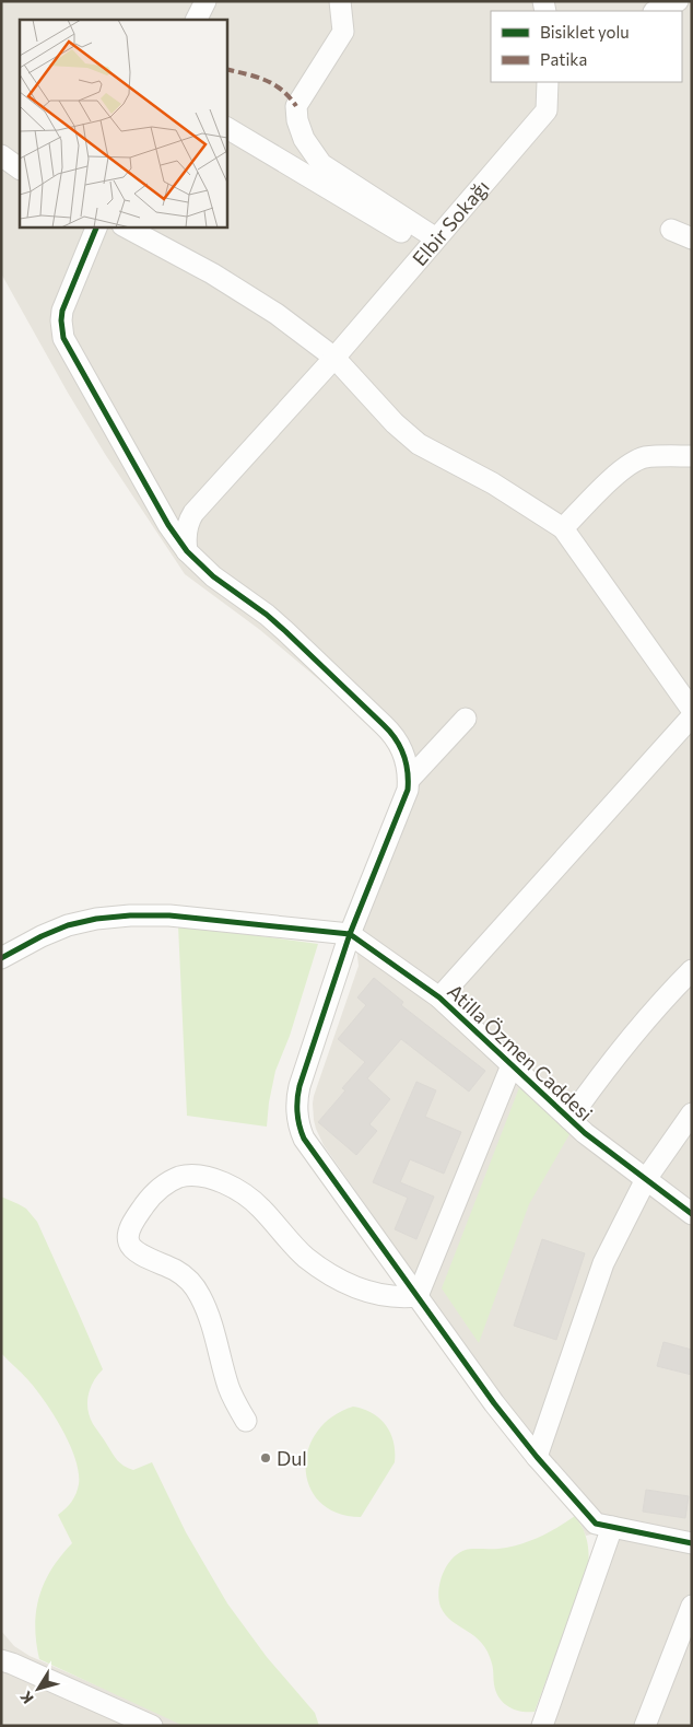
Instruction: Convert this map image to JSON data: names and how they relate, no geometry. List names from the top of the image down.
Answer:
{
  "streets": {
    "street": ["Elbir Sokağı", "Atilla Özmen Caddesi"]
  },
  "places": ["Dul"],
  "legend": ["Bisiklet yolu", "Patika"],
  "north": "bottom left"
}
